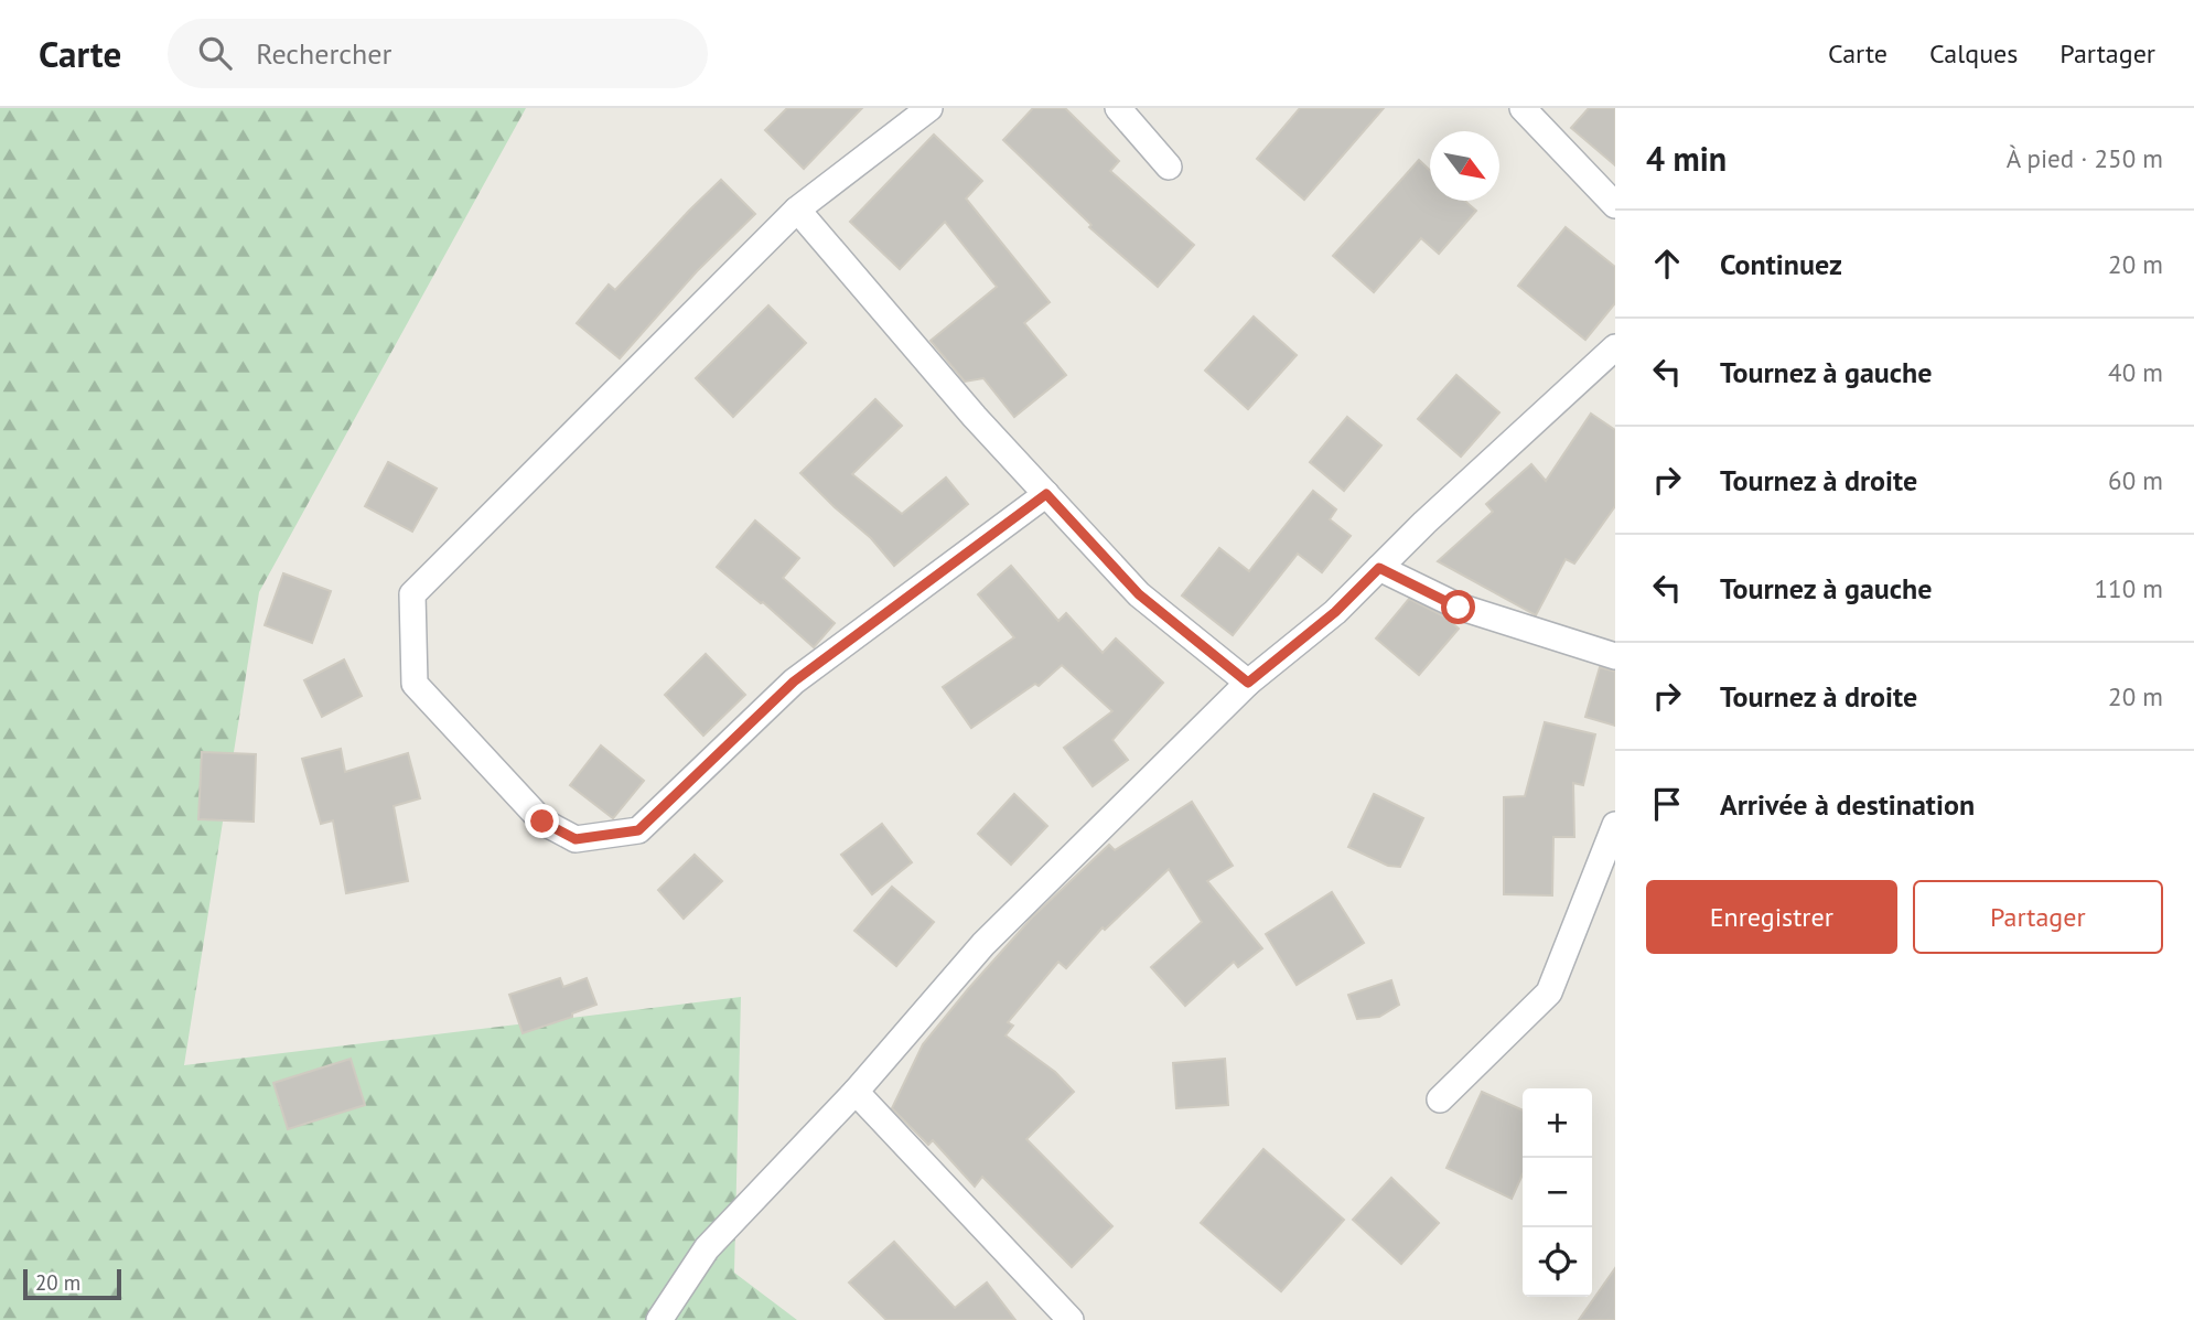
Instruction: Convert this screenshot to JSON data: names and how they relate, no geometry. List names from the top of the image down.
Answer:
{
  "scale_bar": "20 m",
  "north": "bottom right",
  "page": {
    "header": "Carte",
    "search": "Rechercher",
    "nav": ["Carte", "Calques", "Partager"],
    "heading": ["4 min", "À pied · 250 m"],
    "list": [
      ["Continuez", "20 m"],
      ["Tournez à gauche", "40 m"],
      ["Tournez à droite", "60 m"],
      ["Tournez à gauche", "110 m"],
      ["Tournez à droite", "20 m"],
      "Arrivée à destination"
    ],
    "buttons": ["Enregistrer", "Partager"],
    "map_buttons": ["+", "−"],
    "scale": "20 m"
  }
}
